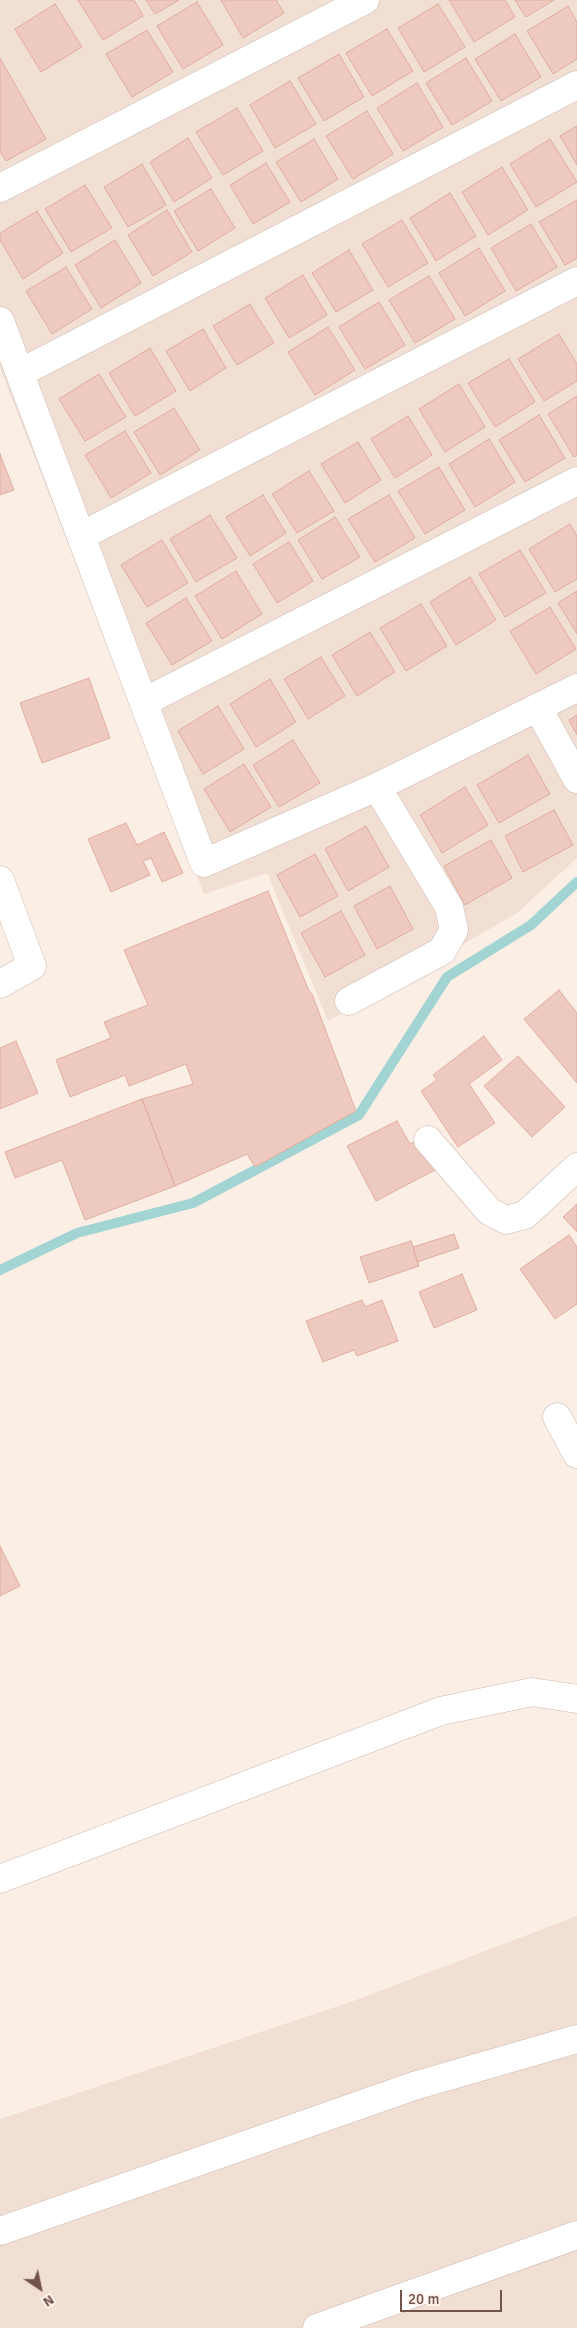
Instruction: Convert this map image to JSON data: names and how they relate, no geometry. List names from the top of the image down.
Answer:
{
  "scale_bar": "20 m",
  "north": "bottom right"
}
